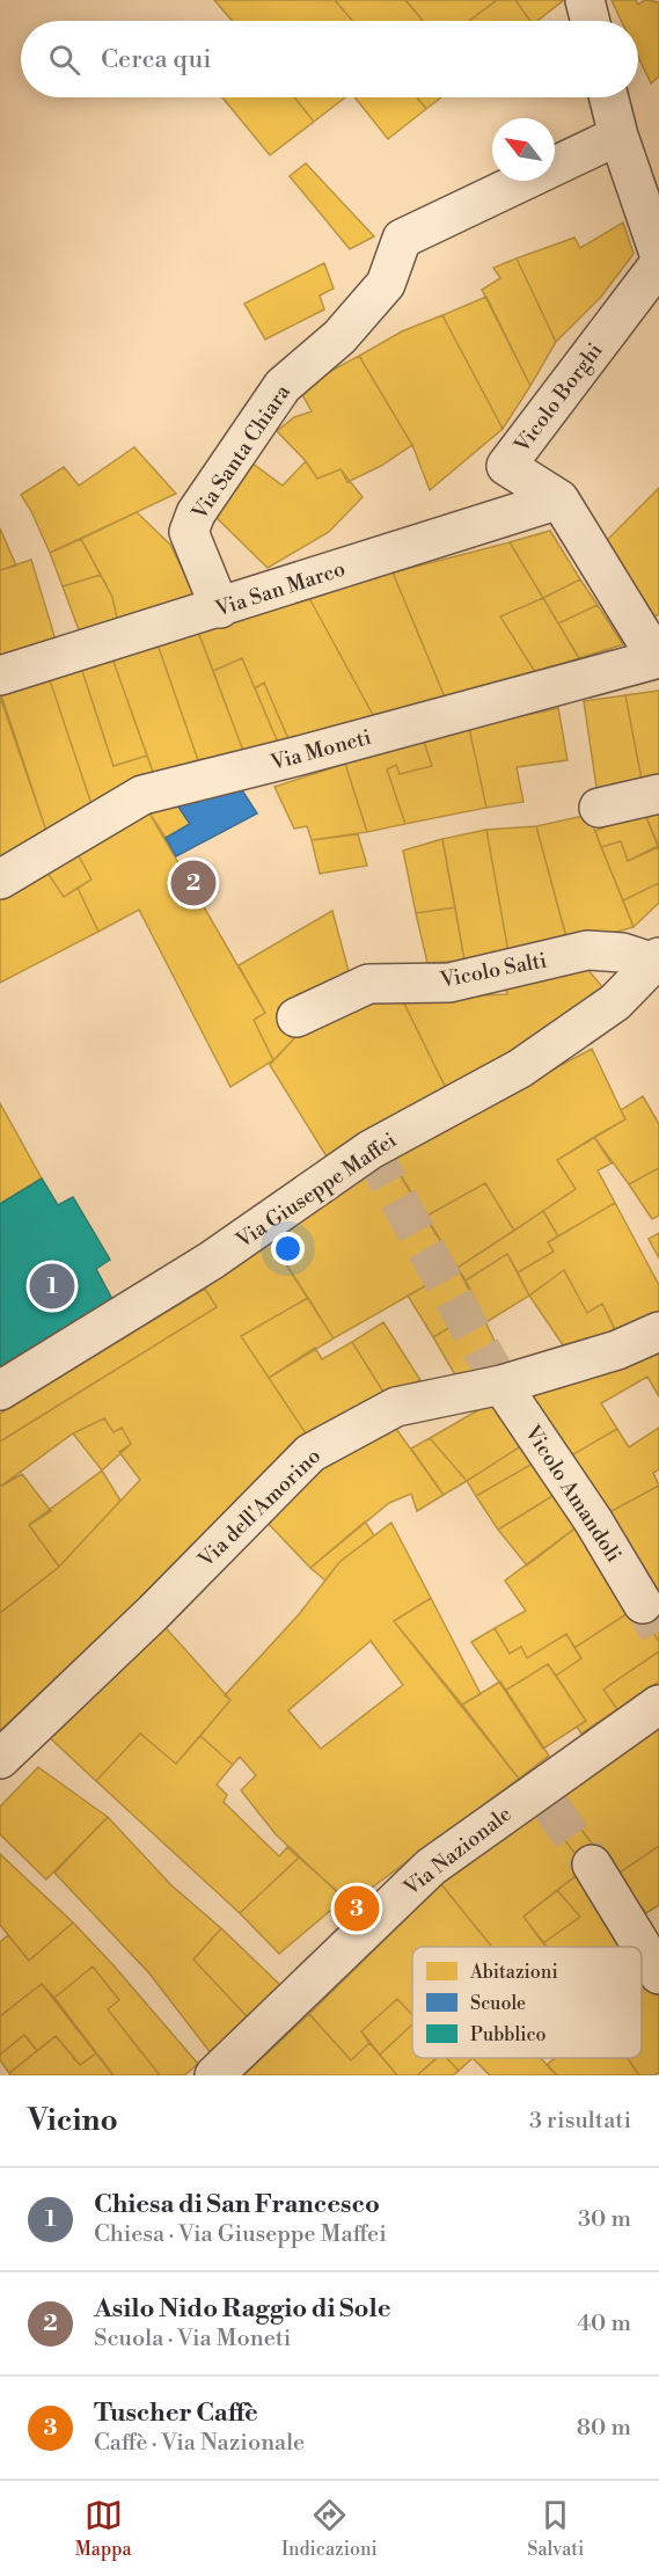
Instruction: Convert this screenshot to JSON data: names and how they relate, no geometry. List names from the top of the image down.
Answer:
{
  "streets": {
    "street": [
      "Vicolo Borghi",
      "Via Santa Chiara",
      "Via San Marco",
      "Via Moneti",
      "Vicolo Salti",
      "Via Giuseppe Maffei",
      "Vicolo Amandoli",
      "Via dell'Amorino",
      "Via Nazionale"
    ]
  },
  "crossings": [
    ["Vicolo Borghi", "Via San Marco"],
    ["Vicolo Borghi", "Via Moneti"],
    ["Via Santa Chiara", "Via San Marco"],
    ["Vicolo Salti", "Via Giuseppe Maffei"],
    ["Vicolo Amandoli", "Via dell'Amorino"]
  ],
  "legend": ["Abitazioni", "Scuole", "Pubblico"],
  "north": "top left",
  "page": {
    "search": "Cerca qui",
    "pins": ["2", "1", "3"],
    "heading": ["Vicino", "3 risultati"],
    "list": [
      {
        "mark": "1",
        "name": "Chiesa di San Francesco",
        "note": "Chiesa · Via Giuseppe Maffei",
        "value": "30 m"
      },
      {
        "mark": "2",
        "name": "Asilo Nido Raggio di Sole",
        "note": "Scuola · Via Moneti",
        "value": "40 m"
      },
      {
        "mark": "3",
        "name": "Tuscher Caffè",
        "note": "Caffè · Via Nazionale",
        "value": "80 m"
      }
    ],
    "nav": ["Mappa", "Indicazioni", "Salvati"]
  }
}
